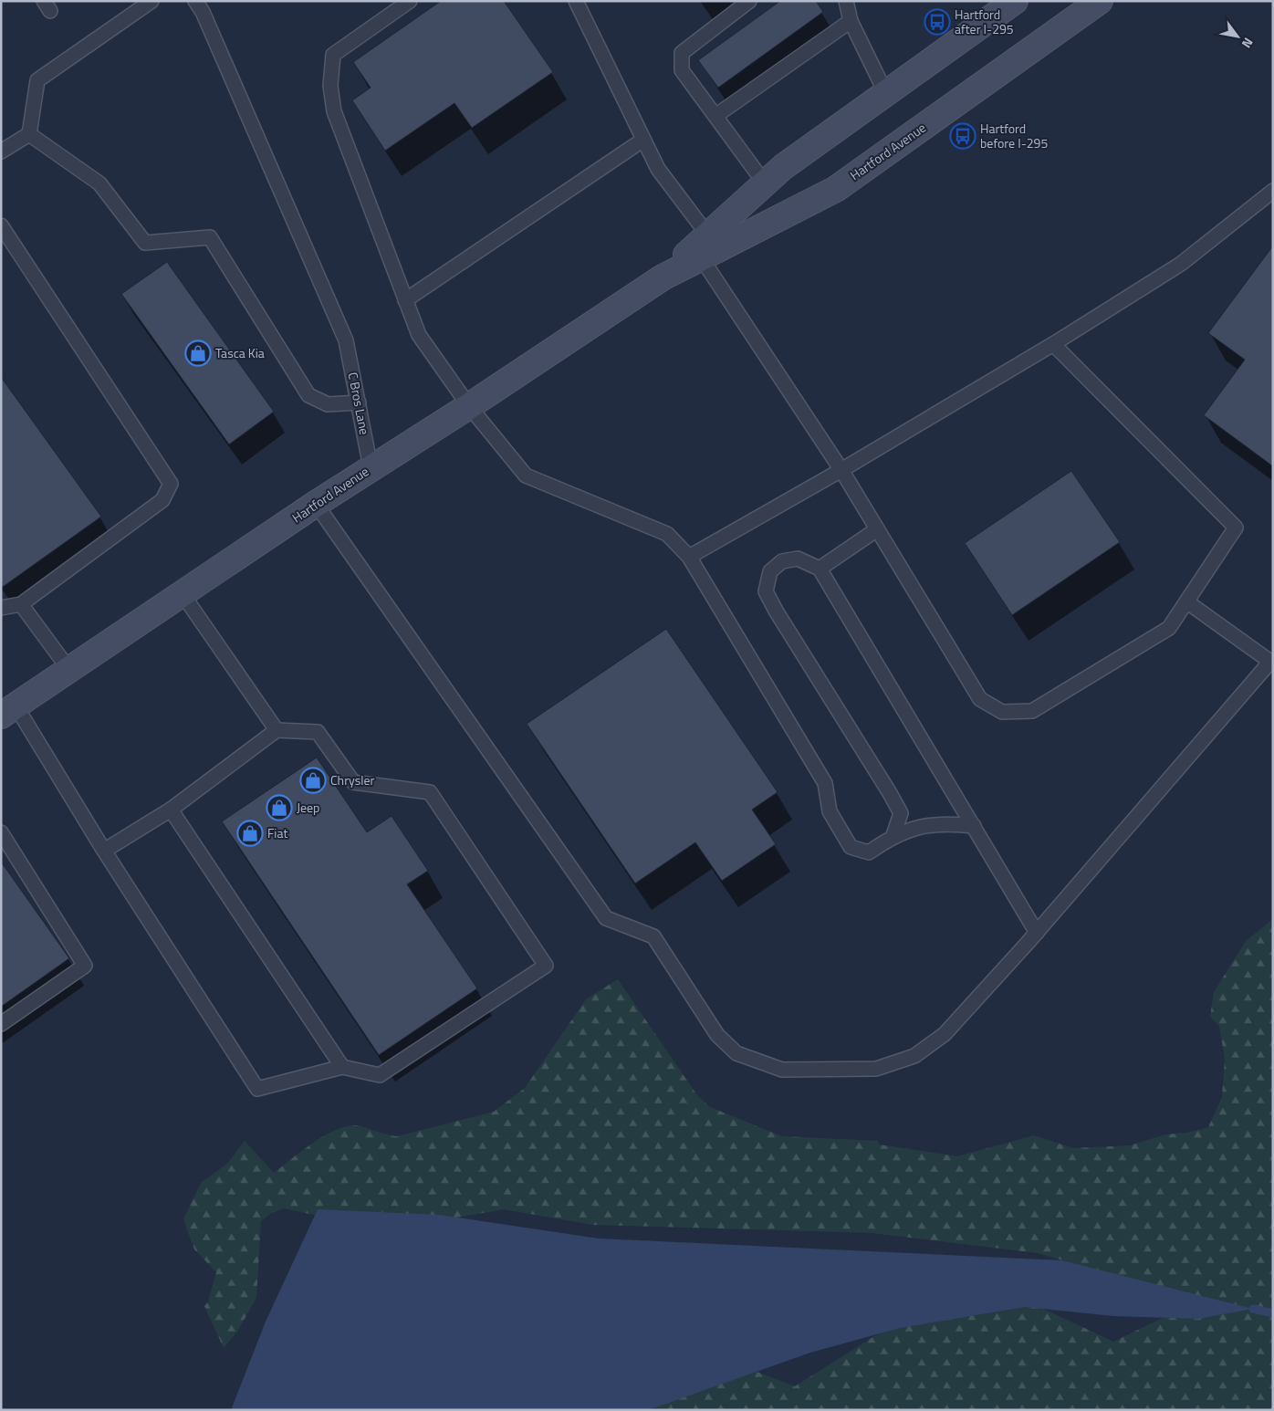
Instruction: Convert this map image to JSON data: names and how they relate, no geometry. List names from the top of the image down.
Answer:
{
  "streets": {
    "main road": ["Hartford Avenue"],
    "lane": ["C Bros Lane"]
  },
  "crossings": [
    ["Hartford Avenue", "C Bros Lane"]
  ],
  "places": {
    "bus stop": ["Hartford after I-295", "Hartford before I-295"],
    "shop": [
      "Tasca Kia",
      "Chrysler",
      "Jeep",
      "Fiat"
    ]
  },
  "north": "bottom right"
}
